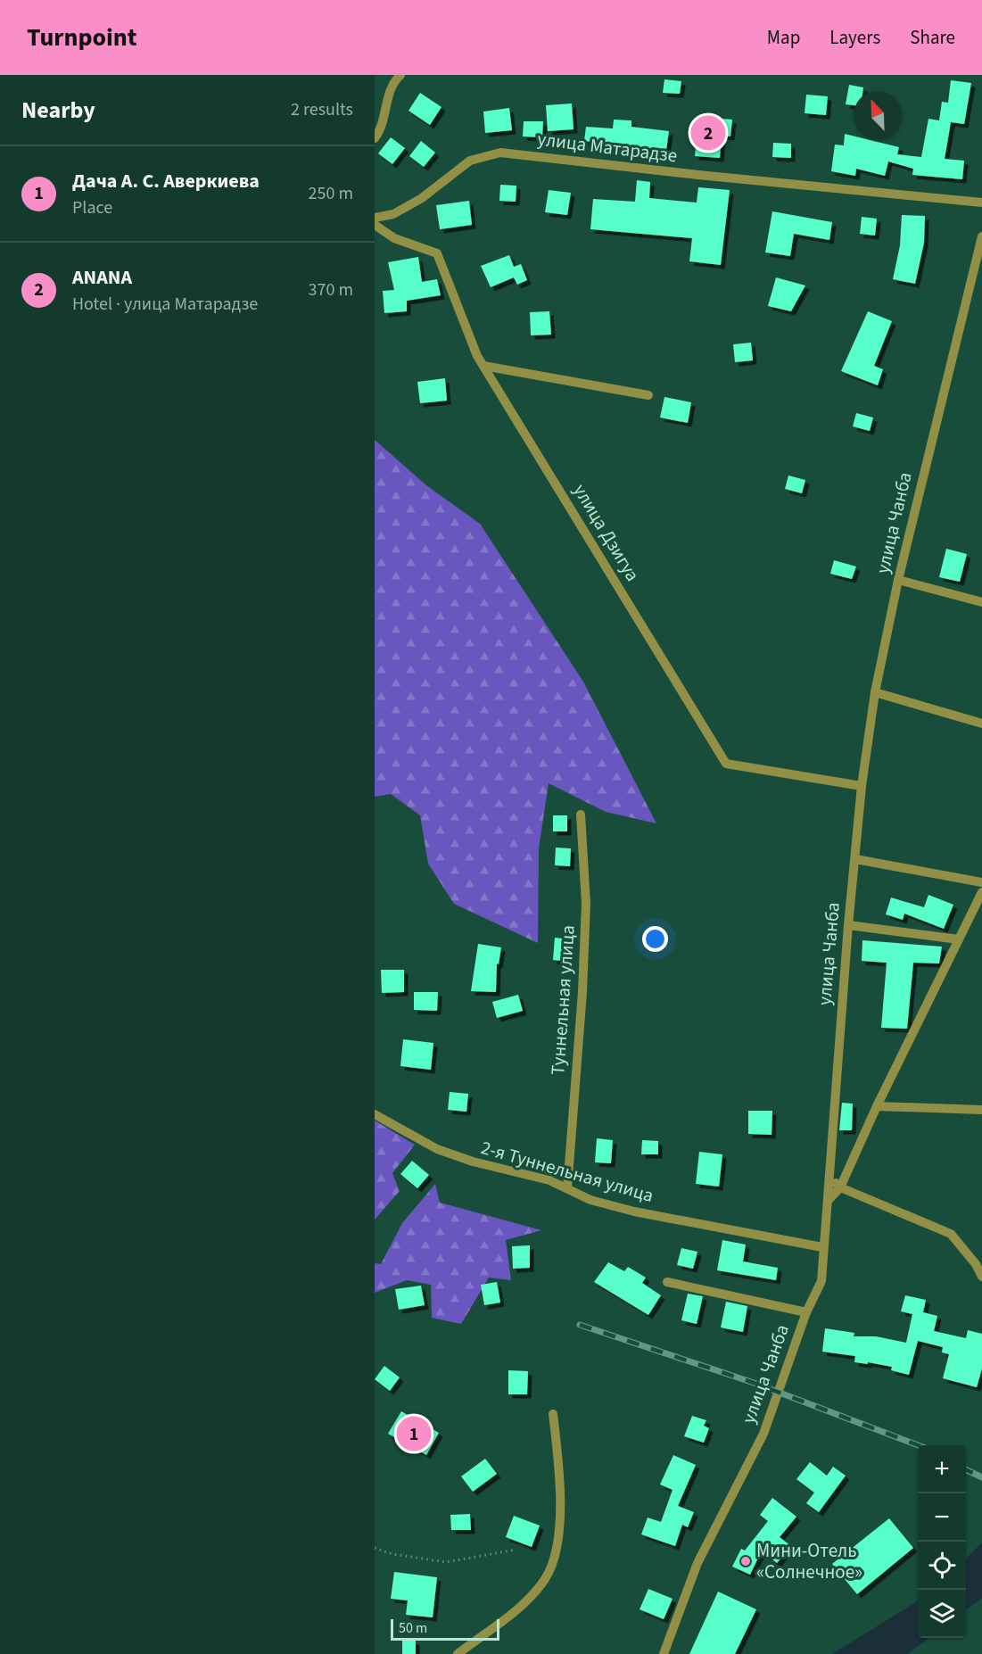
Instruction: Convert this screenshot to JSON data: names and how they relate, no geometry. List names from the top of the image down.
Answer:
{
  "streets": {
    "street": [
      "улица Матарадзе",
      "улица Чанба",
      "улица Дзигуа",
      "Туннельная улица",
      "2-я Туннельная улица"
    ]
  },
  "crossings": [
    ["улица Чанба", "улица Дзигуа"],
    ["улица Чанба", "2-я Туннельная улица"],
    ["Туннельная улица", "2-я Туннельная улица"]
  ],
  "places": ["Мини-Отель «Солнечное»"],
  "scale_bar": "50 m",
  "north": "top left",
  "page": {
    "header": "Turnpoint",
    "nav": ["Map", "Layers", "Share"],
    "heading": ["Nearby", "2 results"],
    "pins": ["2", "1"],
    "list": [
      {
        "mark": "1",
        "name": "Дача А. С. Аверкиева",
        "note": "Place",
        "value": "250 m"
      },
      {
        "mark": "2",
        "name": "ANANA",
        "note": "Hotel · улица Матарадзе",
        "value": "370 m"
      }
    ],
    "map_buttons": ["+", "−"],
    "scale": "50 m"
  }
}
